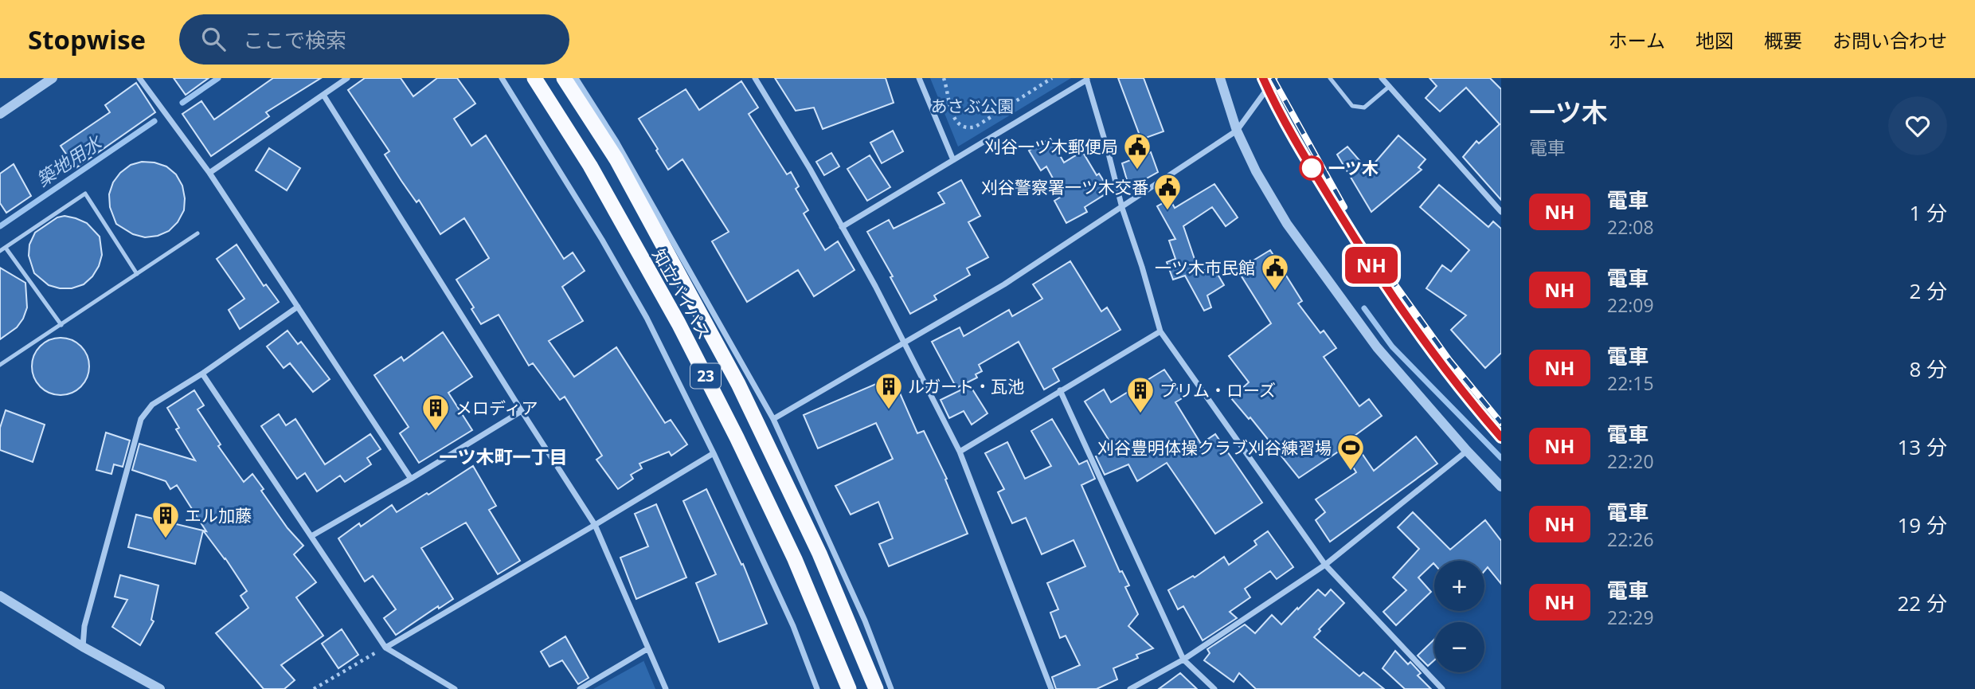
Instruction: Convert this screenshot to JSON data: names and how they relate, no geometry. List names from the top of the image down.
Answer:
{
  "streets": {
    "highway": ["知立バイパス", "23"]
  },
  "districts": ["一ツ木町一丁目"],
  "water": ["築地用水"],
  "parks": ["あさぶ公園"],
  "places": {
    "other": ["一ツ木"],
    "public building": ["刈谷一ツ木郵便局", "刈谷警察署一ツ木交番", "一ツ木市民館"],
    "building": [
      "ルガート・瓦池",
      "プリム・ローズ",
      "メロディア",
      "エル加藤"
    ],
    "sports": ["刈谷豊明体操クラブ刈谷練習場"]
  },
  "page": {
    "header": "Stopwise",
    "search": "ここで検索",
    "nav": [
      "ホーム",
      "地図",
      "概要",
      "お問い合わせ"
    ],
    "on_map": "NH",
    "heading": ["一ツ木", "電車"],
    "list": [
      {
        "mark": "NH",
        "name": "電車",
        "note": "22:08",
        "value": "1 分"
      },
      {
        "mark": "NH",
        "name": "電車",
        "note": "22:09",
        "value": "2 分"
      },
      {
        "mark": "NH",
        "name": "電車",
        "note": "22:15",
        "value": "8 分"
      },
      {
        "mark": "NH",
        "name": "電車",
        "note": "22:20",
        "value": "13 分"
      },
      {
        "mark": "NH",
        "name": "電車",
        "note": "22:26",
        "value": "19 分"
      },
      {
        "mark": "NH",
        "name": "電車",
        "note": "22:29",
        "value": "22 分"
      }
    ],
    "map_buttons": ["+", "−"]
  }
}
